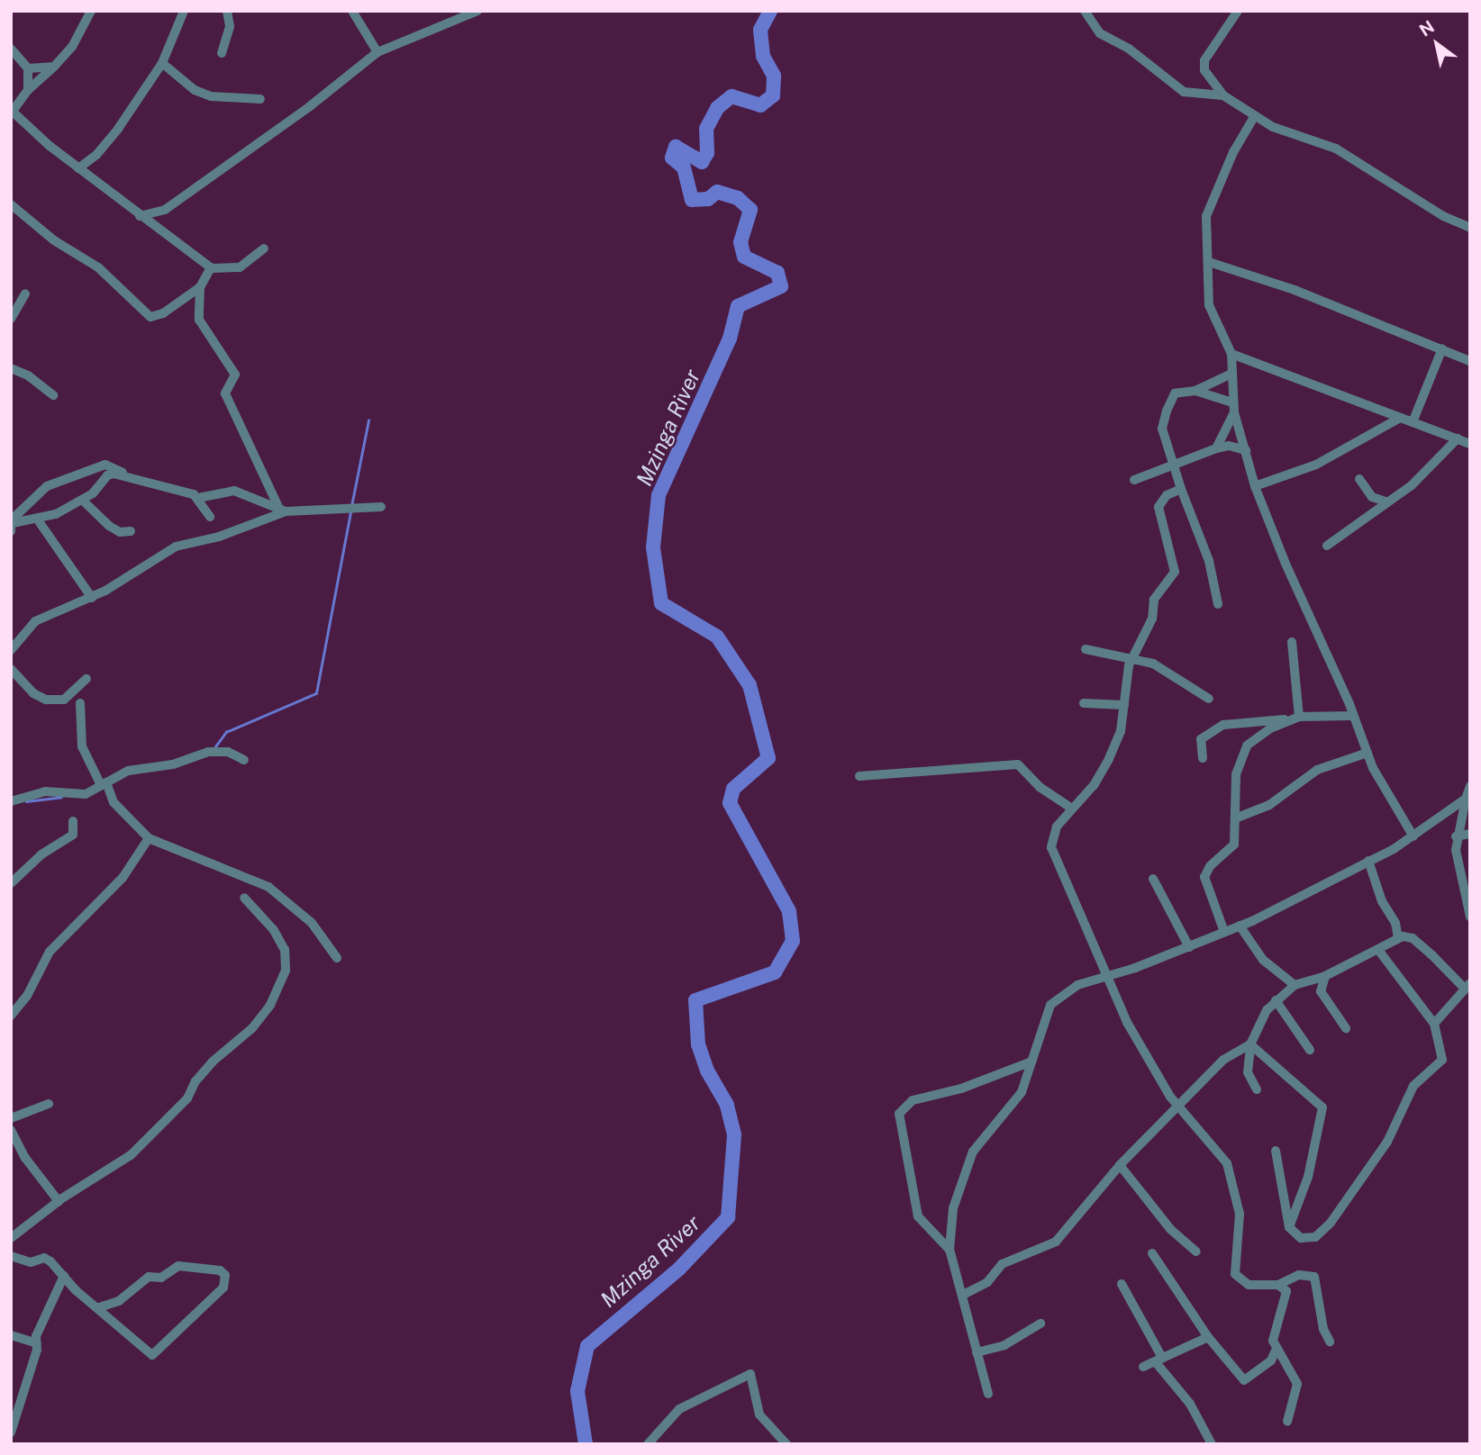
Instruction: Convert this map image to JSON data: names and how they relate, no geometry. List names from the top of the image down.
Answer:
{
  "water": ["Mzinga River"],
  "north": "top left"
}
